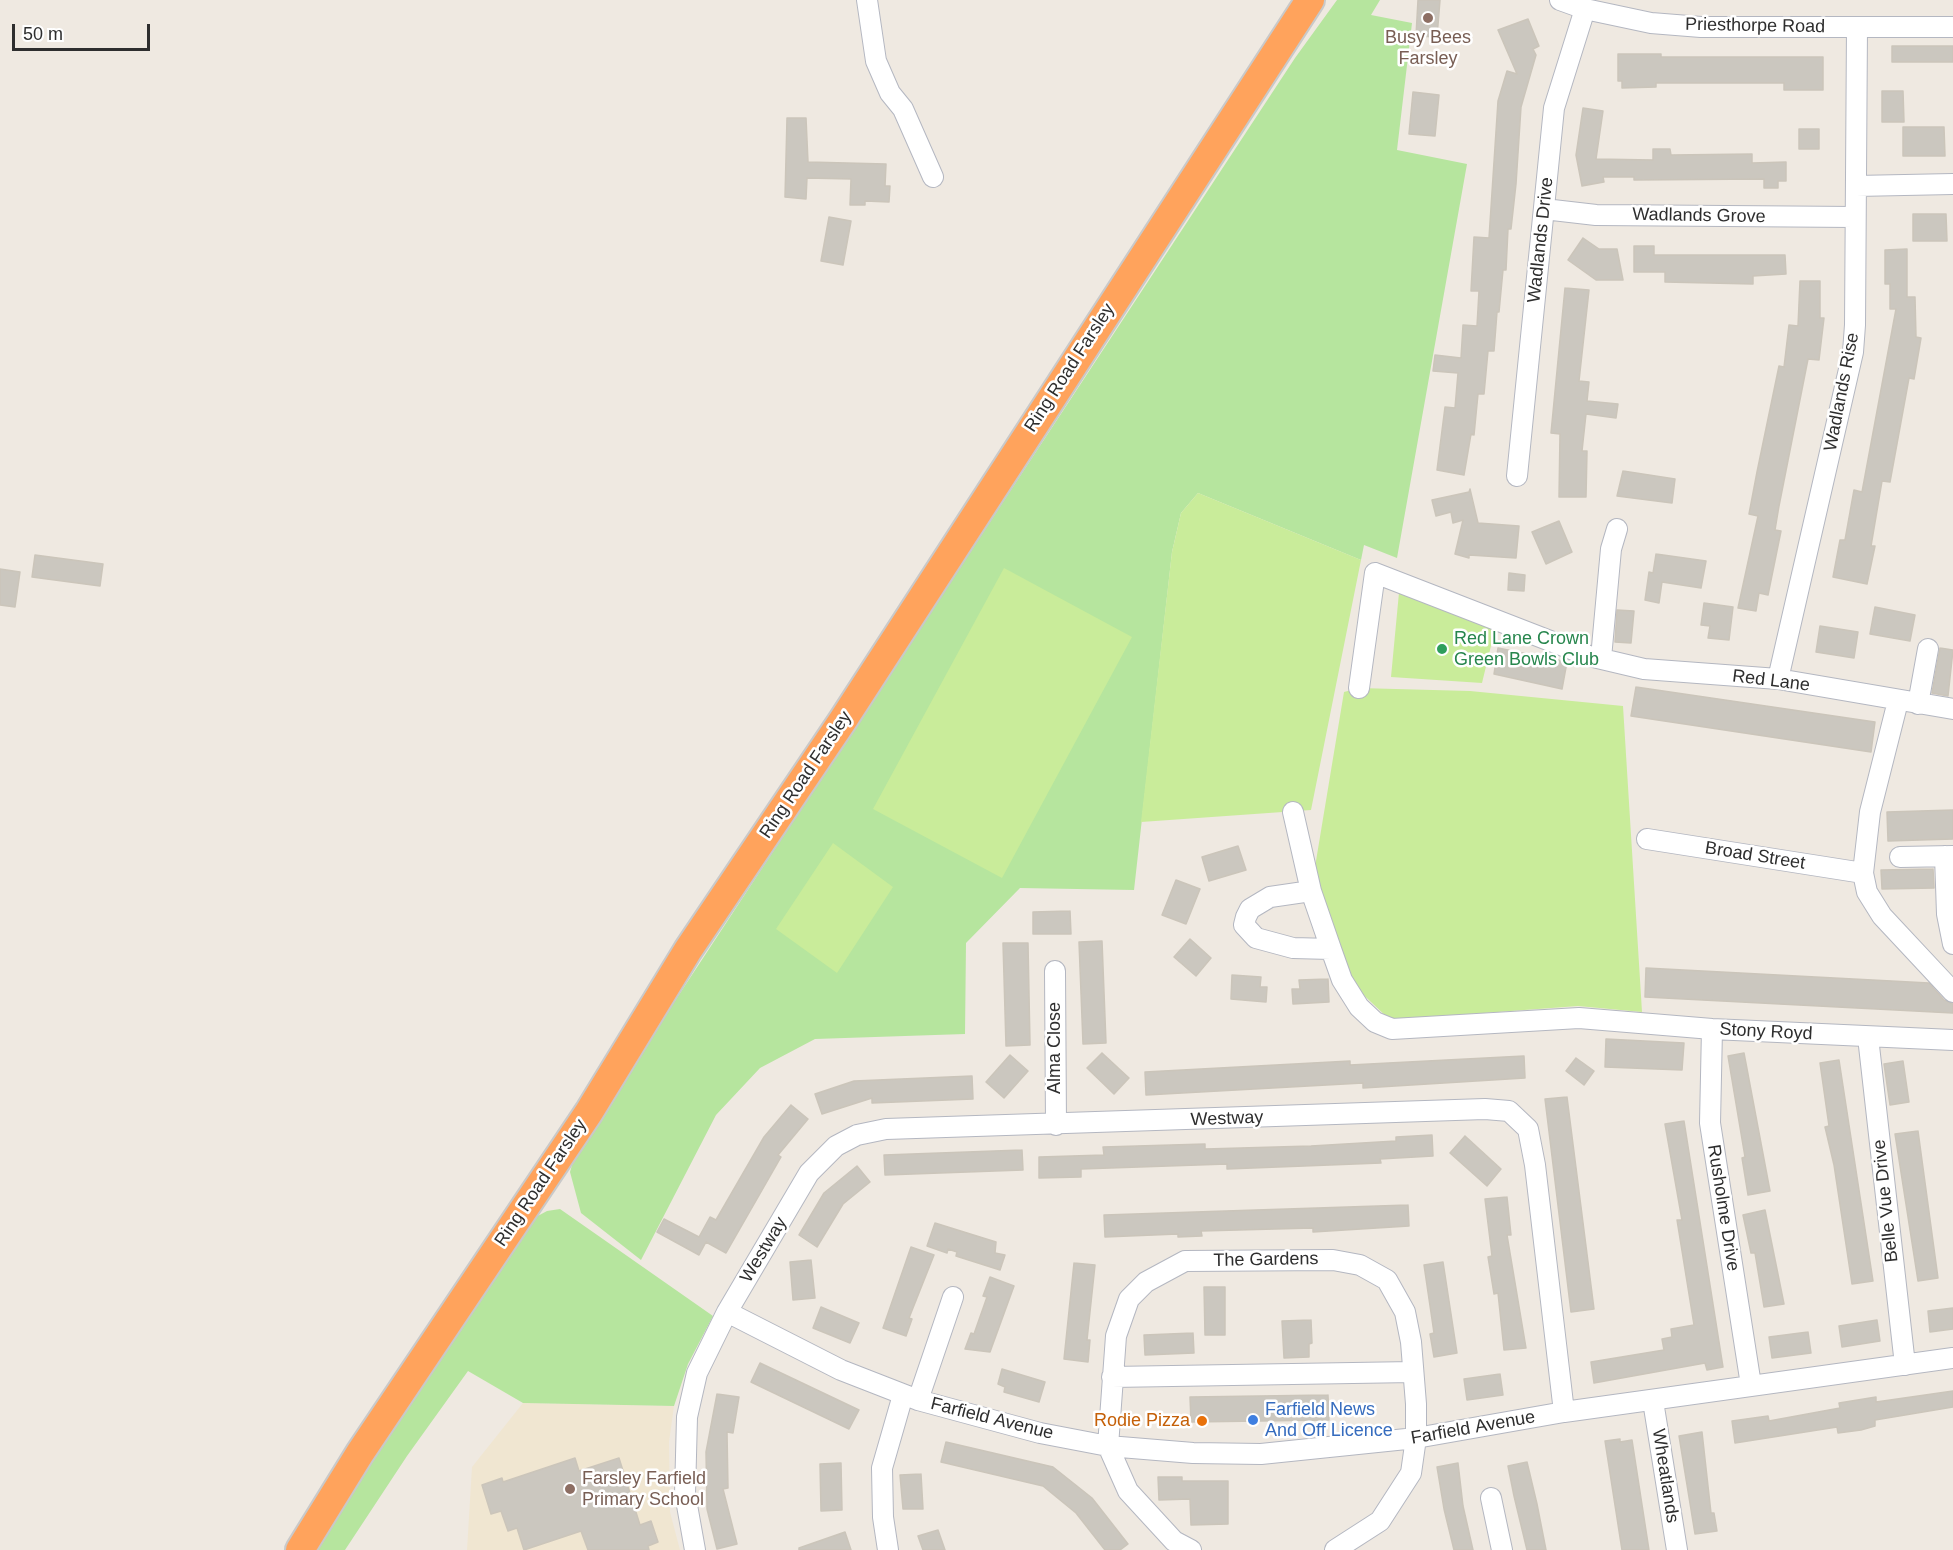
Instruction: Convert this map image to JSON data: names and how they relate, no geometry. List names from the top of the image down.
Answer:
{
  "streets": {
    "highway": ["Ring Road Farsley"],
    "street": [
      "Priesthorpe Road",
      "Wadlands Grove",
      "Wadlands Drive",
      "Wadlands Rise",
      "Red Lane",
      "Broad Street",
      "Stony Royd",
      "Alma Close",
      "Westway",
      "Belle Vue Drive",
      "Rusholme Drive",
      "The Gardens",
      "Farfield Avenue",
      "Wheatlands"
    ]
  },
  "crossings": [
    ["Priesthorpe Road", "Wadlands Drive"],
    ["Priesthorpe Road", "Wadlands Rise"],
    ["Wadlands Grove", "Wadlands Drive"],
    ["Wadlands Grove", "Wadlands Rise"],
    ["Wadlands Rise", "Red Lane"],
    ["Stony Royd", "Belle Vue Drive"],
    ["Stony Royd", "Rusholme Drive"],
    ["Alma Close", "Westway"],
    ["Westway", "Farfield Avenue"],
    ["Belle Vue Drive", "Farfield Avenue"],
    ["Rusholme Drive", "Farfield Avenue"],
    ["The Gardens", "Farfield Avenue"],
    ["Farfield Avenue", "Wheatlands"]
  ],
  "places": [
    "Busy Bees Farsley",
    "Red Lane Crown Green Bowls Club",
    "Farfield News And Off Licence",
    "Rodie Pizza",
    "Farsley Farfield Primary School"
  ],
  "scale_bar": "50 m"
}
